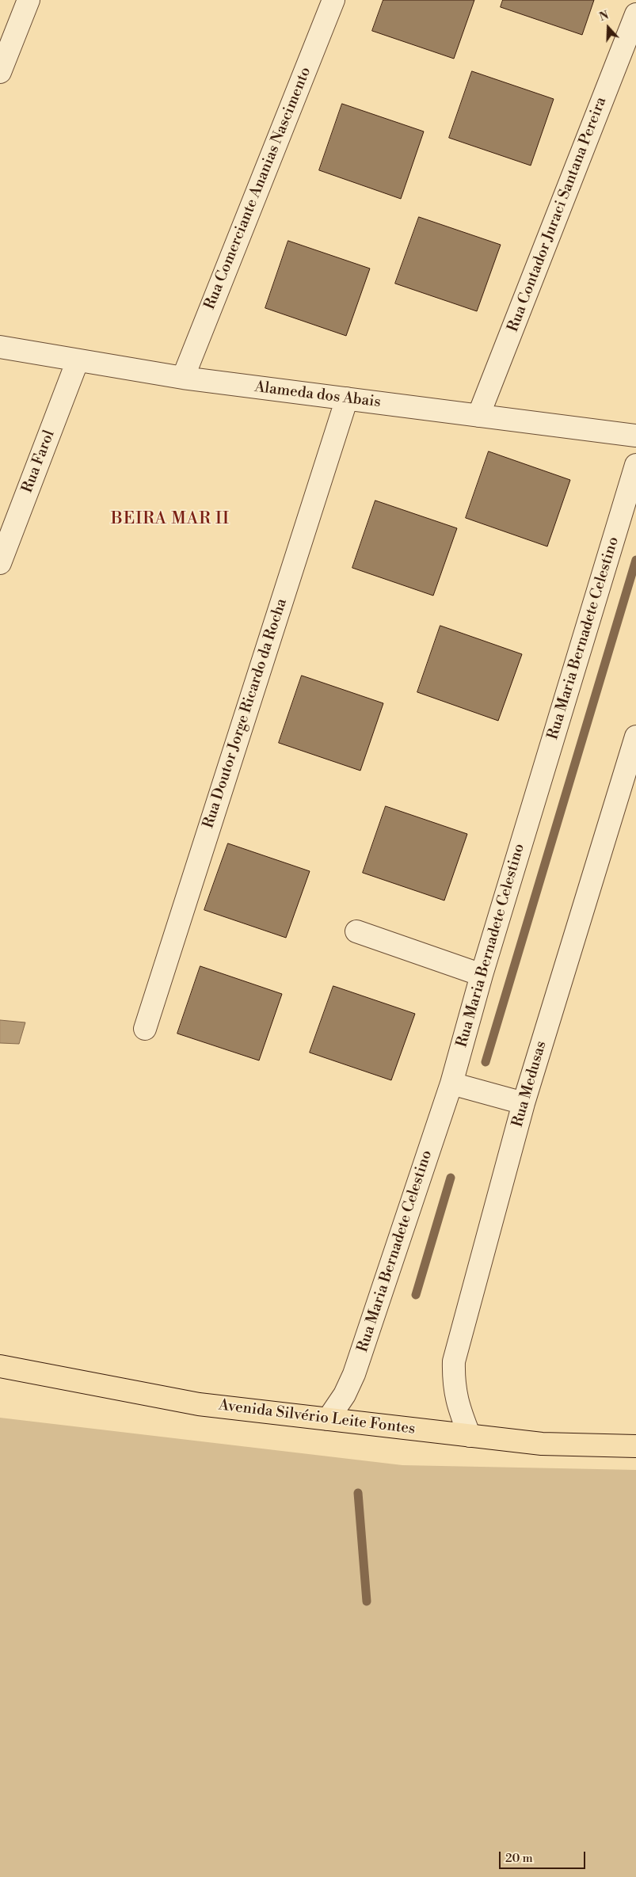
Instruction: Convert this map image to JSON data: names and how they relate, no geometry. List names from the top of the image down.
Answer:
{
  "streets": {
    "main road": ["Avenida Silvério Leite Fontes"],
    "street": [
      "Rua Comerciante Ananias Nascimento",
      "Rua Contador Juraci Santana Pereira",
      "Alameda dos Abais",
      "Rua Farol",
      "Rua Maria Bernadete Celestino",
      "Rua Doutor Jorge Ricardo da Rocha",
      "Rua Medusas"
    ]
  },
  "crossings": [
    ["Rua Comerciante Ananias Nascimento", "Alameda dos Abais"],
    ["Rua Contador Juraci Santana Pereira", "Alameda dos Abais"],
    ["Alameda dos Abais", "Rua Farol"],
    ["Alameda dos Abais", "Rua Doutor Jorge Ricardo da Rocha"],
    ["Rua Maria Bernadete Celestino", "Avenida Silvério Leite Fontes"],
    ["Rua Medusas", "Avenida Silvério Leite Fontes"]
  ],
  "districts": ["BEIRA MAR II"],
  "scale_bar": "20 m",
  "north": "top"
}
